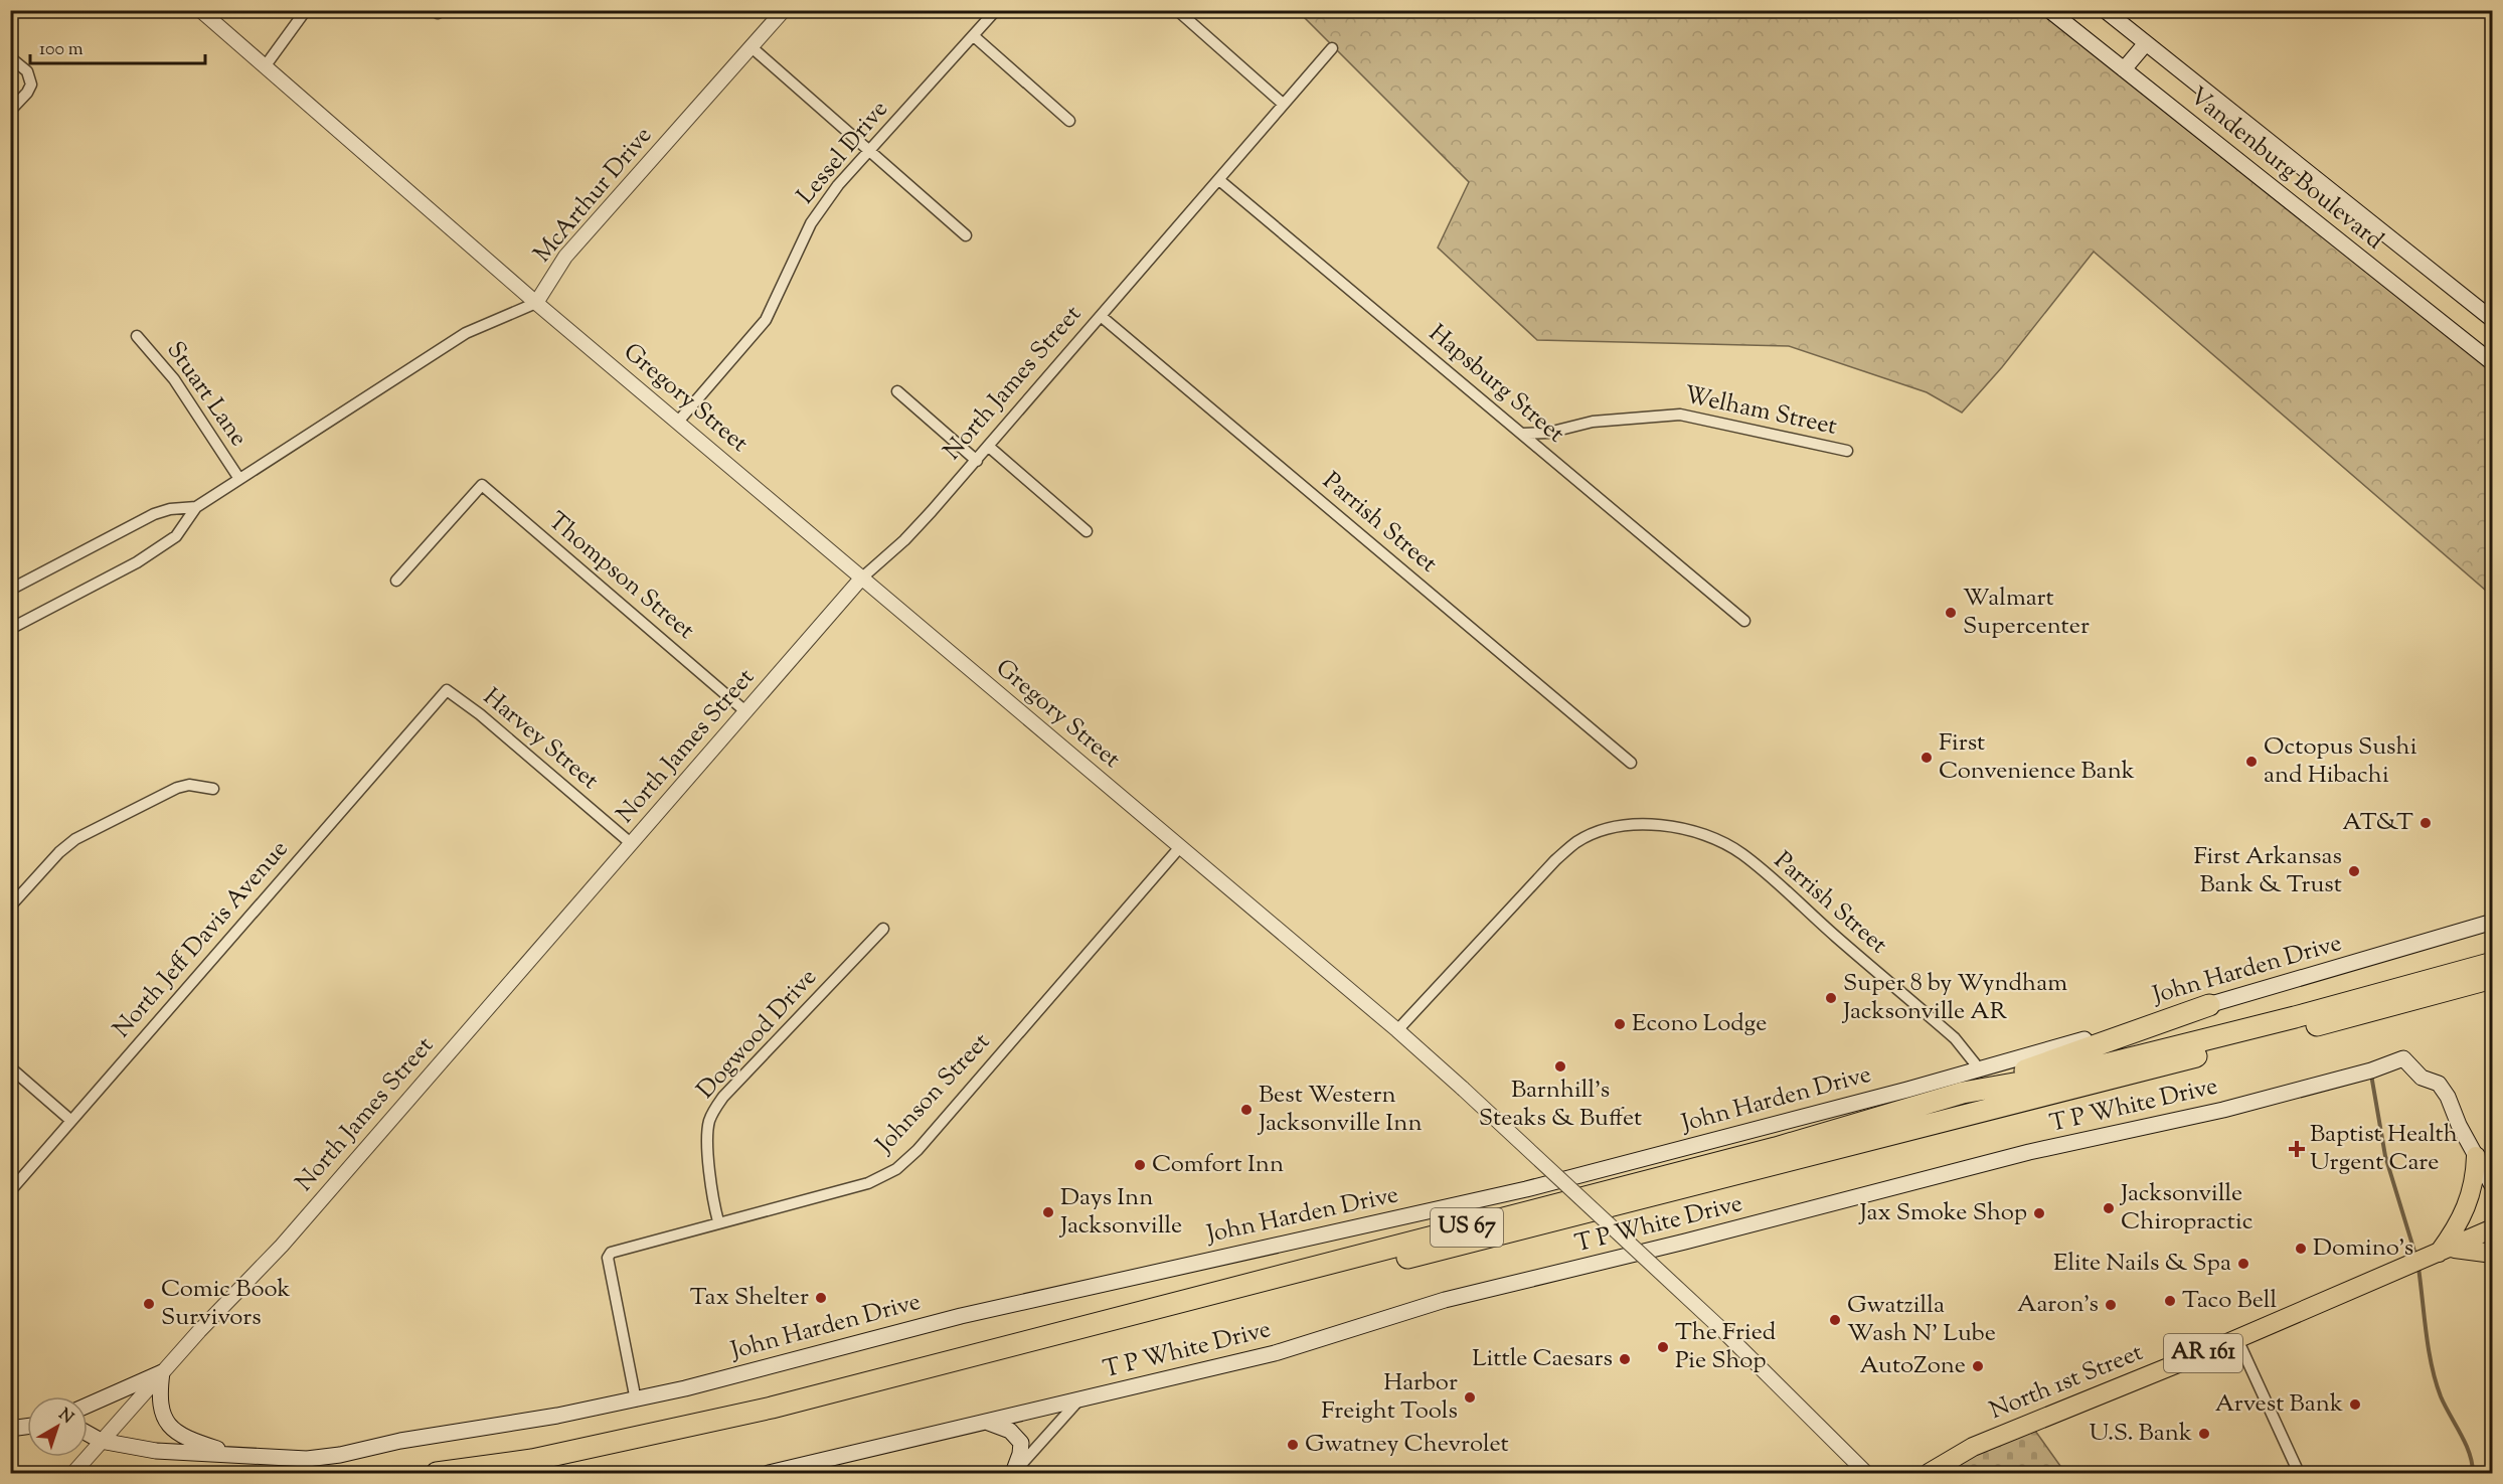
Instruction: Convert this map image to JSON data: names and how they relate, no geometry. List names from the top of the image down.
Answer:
{
  "streets": {
    "highway": ["US 67"],
    "main road": [
      "Vandenburg Boulevard",
      "John Harden Drive",
      "T P White Drive",
      "AR 161",
      "North 1st Street"
    ],
    "street": [
      "Lessel Drive",
      "McArthur Drive",
      "North James Street",
      "Hapsburg Street",
      "Stuart Lane",
      "Gregory Street",
      "Welham Street",
      "Parrish Street",
      "Thompson Street",
      "Harvey Street",
      "North Jeff Davis Avenue",
      "Dogwood Drive",
      "Johnson Street"
    ]
  },
  "crossings": [
    ["Lessel Drive", "Gregory Street"],
    ["McArthur Drive", "Gregory Street"],
    ["North James Street", "Hapsburg Street"],
    ["North James Street", "Gregory Street"],
    ["North James Street", "Parrish Street"],
    ["North James Street", "Thompson Street"],
    ["North James Street", "Harvey Street"],
    ["North James Street", "John Harden Drive"],
    ["Hapsburg Street", "Welham Street"],
    ["Gregory Street", "Parrish Street"],
    ["Gregory Street", "Johnson Street"],
    ["Parrish Street", "John Harden Drive"],
    ["Harvey Street", "North Jeff Davis Avenue"],
    ["John Harden Drive", "Johnson Street"],
    ["Dogwood Drive", "Johnson Street"]
  ],
  "places": {
    "other": [
      "Walmart Supercenter",
      "First Convenience Bank",
      "Octopus Sushi and Hibachi",
      "AT&T",
      "First Arkansas Bank & Trust",
      "Super 8 by Wyndham Jacksonville AR",
      "Econo Lodge",
      "Barnhill's Steaks & Buffet",
      "Best Western Jacksonville Inn",
      "Comfort Inn",
      "Jacksonville Chiropractic",
      "Days Inn Jacksonville",
      "Jax Smoke Shop",
      "Domino's",
      "Elite Nails & Spa",
      "Tax Shelter",
      "Taco Bell",
      "Comic Book Survivors",
      "Aaron's",
      "Gwatzilla Wash N' Lube",
      "The Fried Pie Shop",
      "Little Caesars",
      "AutoZone",
      "Harbor Freight Tools",
      "Arvest Bank",
      "U.S. Bank",
      "Gwatney Chevrolet"
    ],
    "health": ["Baptist Health Urgent Care"]
  },
  "scale_bar": "100 m",
  "north": "top right"
}
